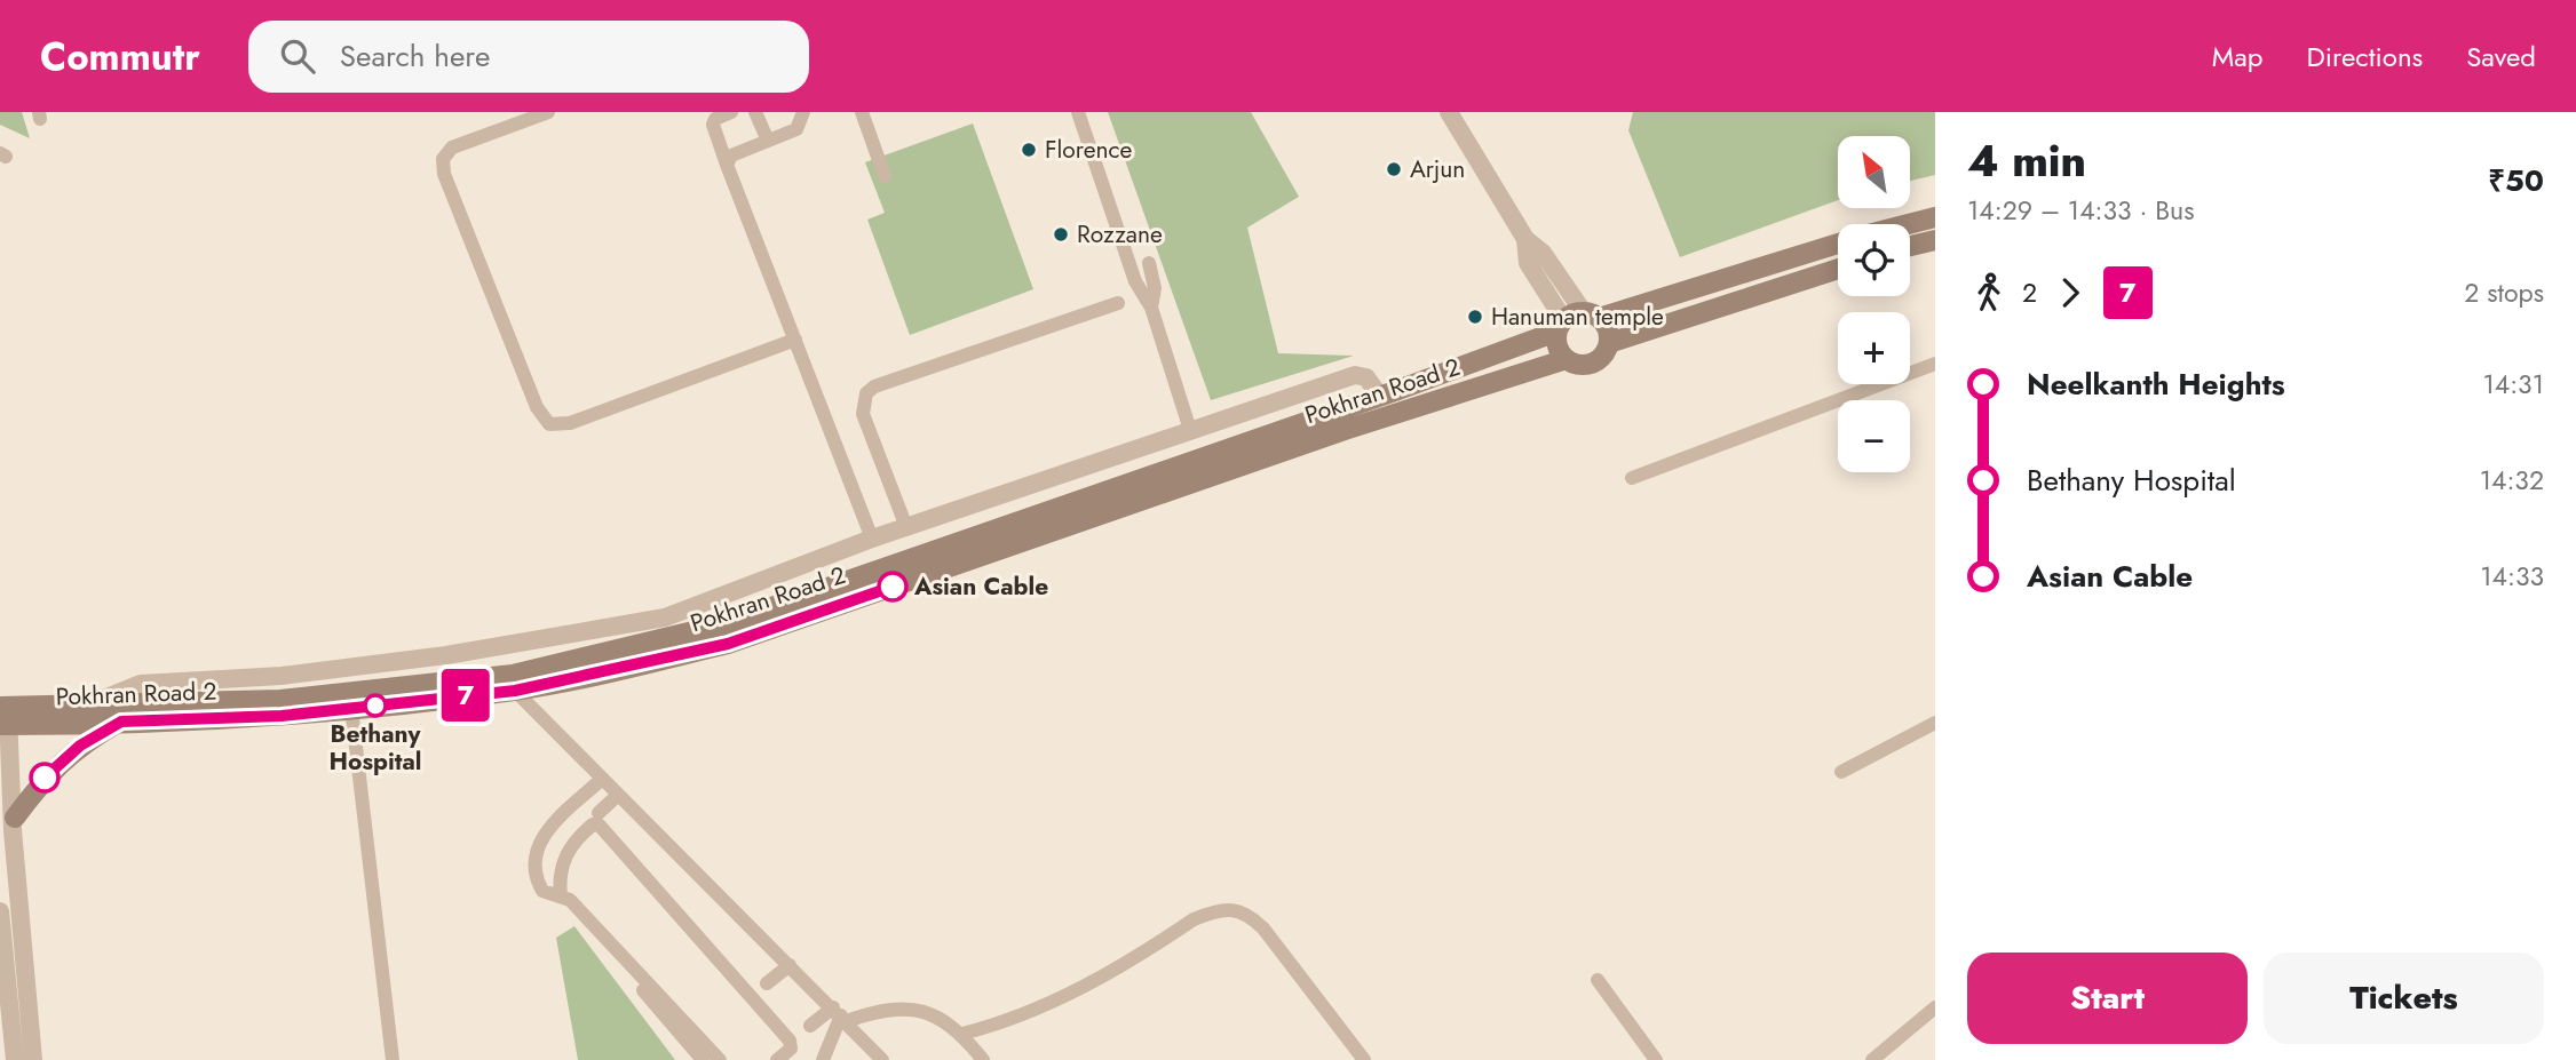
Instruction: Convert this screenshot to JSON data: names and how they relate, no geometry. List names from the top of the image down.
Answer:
{
  "streets": {
    "main road": ["Pokhran Road 2"]
  },
  "places": [
    "Florence",
    "Arjun",
    "Rozzane",
    "Hanuman temple",
    "Asian Cable",
    "Bethany Hospital"
  ],
  "lines": ["bus line 7"],
  "north": "top left",
  "page": {
    "header": "Commutr",
    "search": "Search here",
    "nav": ["Map", "Directions", "Saved"],
    "on_map": "7",
    "heading": ["4 min", "14:29 – 14:33 · Bus", "₹50"],
    "map_buttons": ["+", "−"],
    "legs": ["2", "7", "2 stops"],
    "list": [
      {
        "name": "Neelkanth Heights",
        "value": "14:31"
      },
      {
        "name": "Bethany Hospital",
        "value": "14:32"
      },
      {
        "name": "Asian Cable",
        "value": "14:33"
      }
    ],
    "buttons": ["Start", "Tickets"]
  }
}
